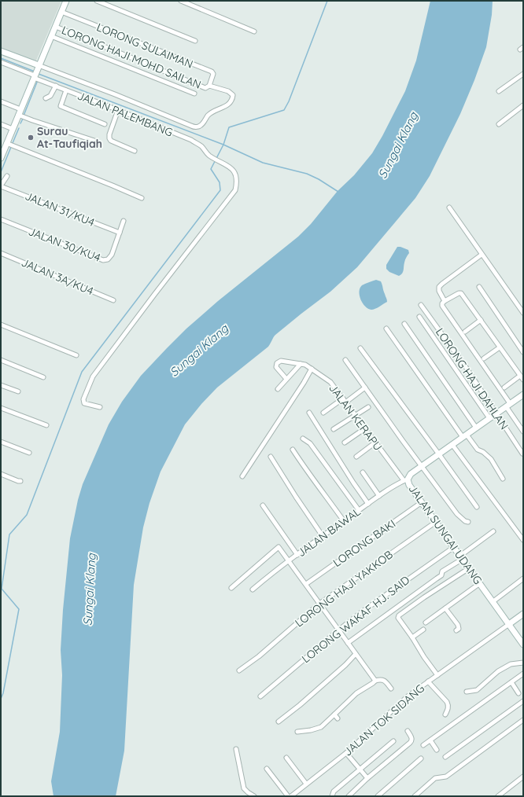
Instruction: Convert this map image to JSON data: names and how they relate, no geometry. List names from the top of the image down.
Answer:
{
  "streets": {
    "street": [
      "LORONG SULAIMAN",
      "LORONG HAJI MOHD SAILAN",
      "JALAN PALEMBANG",
      "JALAN 31/KU4",
      "JALAN 30/KU4",
      "JALAN 3A/KU4",
      "LORONG HAJI DAHLAN",
      "JALAN KERAPU",
      "JALAN BAWAL",
      "JALAN SUNGAI UDANG",
      "LORONG BAKI",
      "LORONG HAJI YAKKOB",
      "LORONG WAKAF HJ. SAID",
      "JALAN TOK SIDANG"
    ]
  },
  "crossings": [
    ["LORONG SULAIMAN", "LORONG HAJI MOHD SAILAN"],
    ["JALAN 31/KU4", "JALAN 30/KU4"],
    ["LORONG HAJI DAHLAN", "JALAN SUNGAI UDANG"],
    ["JALAN KERAPU", "JALAN BAWAL"],
    ["JALAN KERAPU", "JALAN SUNGAI UDANG"],
    ["JALAN BAWAL", "JALAN SUNGAI UDANG"],
    ["JALAN SUNGAI UDANG", "LORONG BAKI"],
    ["JALAN SUNGAI UDANG", "LORONG HAJI YAKKOB"],
    ["JALAN SUNGAI UDANG", "LORONG WAKAF HJ. SAID"],
    ["JALAN SUNGAI UDANG", "JALAN TOK SIDANG"]
  ],
  "water": ["Sungai Klang"],
  "places": ["Surau At-Taufiqiah"]
}
